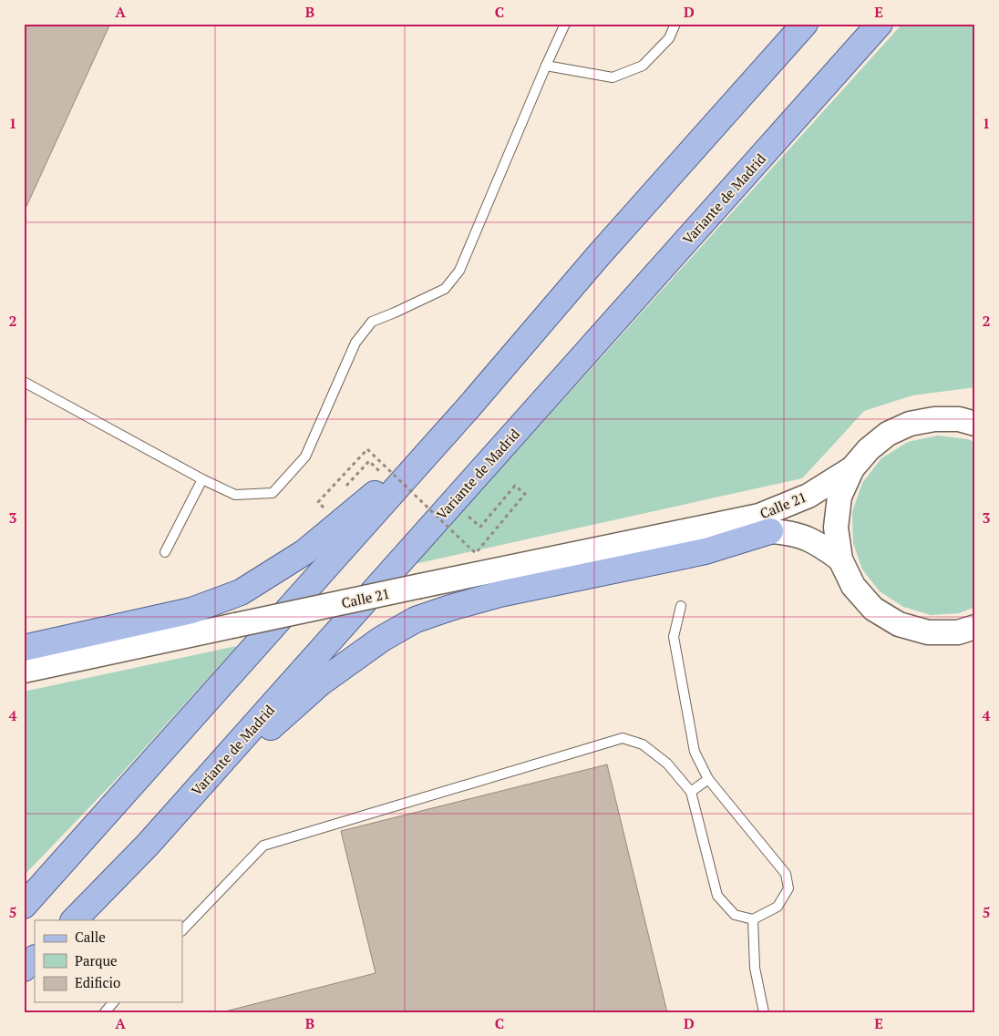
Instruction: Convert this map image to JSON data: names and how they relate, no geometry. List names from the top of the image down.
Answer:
{
  "streets": {
    "main road": ["Variante de Madrid"],
    "street": ["Calle 21"]
  },
  "legend": ["Calle", "Parque", "Edificio"],
  "grid": {
    "columns": [
      "A",
      "B",
      "C",
      "D",
      "E"
    ],
    "rows": [
      "1",
      "2",
      "3",
      "4",
      "5"
    ]
  }
}
